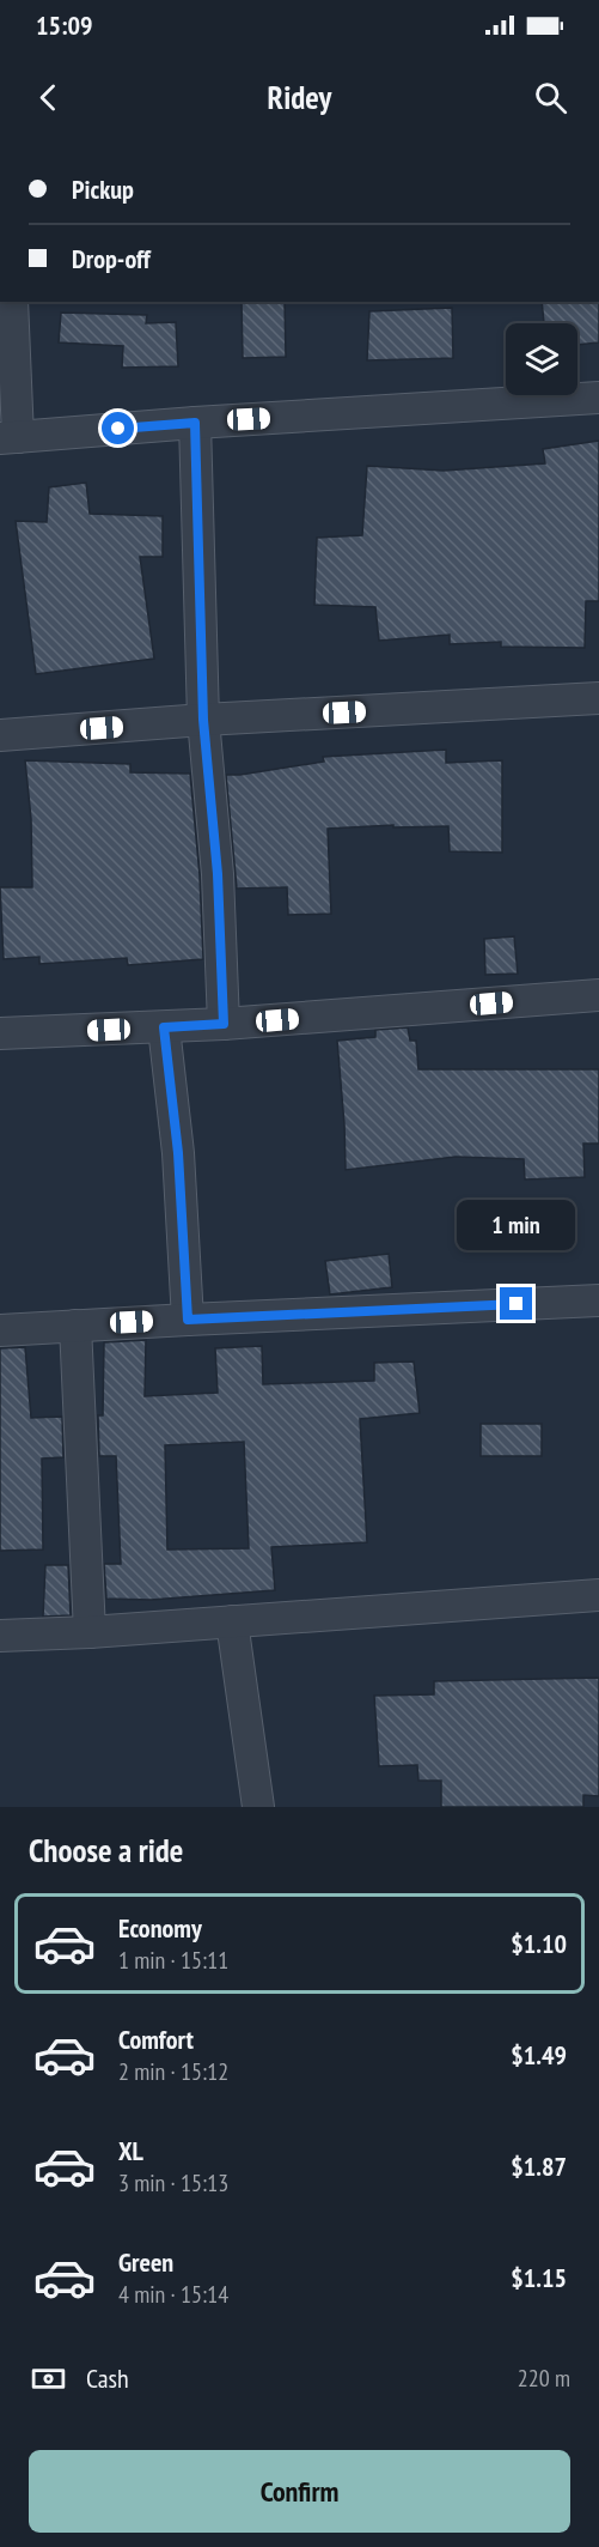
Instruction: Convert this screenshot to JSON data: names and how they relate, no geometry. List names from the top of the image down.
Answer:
{
  "page": {
    "status": "15:09",
    "header": "Ridey",
    "banner": ["Pickup", "Drop-off"],
    "bubble": "1 min",
    "heading": "Choose a ride",
    "list": [
      {
        "name": "Economy",
        "note": "1 min · 15:11",
        "value": "$1.10"
      },
      {
        "name": "Comfort",
        "note": "2 min · 15:12",
        "value": "$1.49"
      },
      {
        "name": "XL",
        "note": "3 min · 15:13",
        "value": "$1.87"
      },
      {
        "name": "Green",
        "note": "4 min · 15:14",
        "value": "$1.15"
      }
    ],
    "pay": ["Cash", "220 m"],
    "buttons": "Confirm"
  }
}
